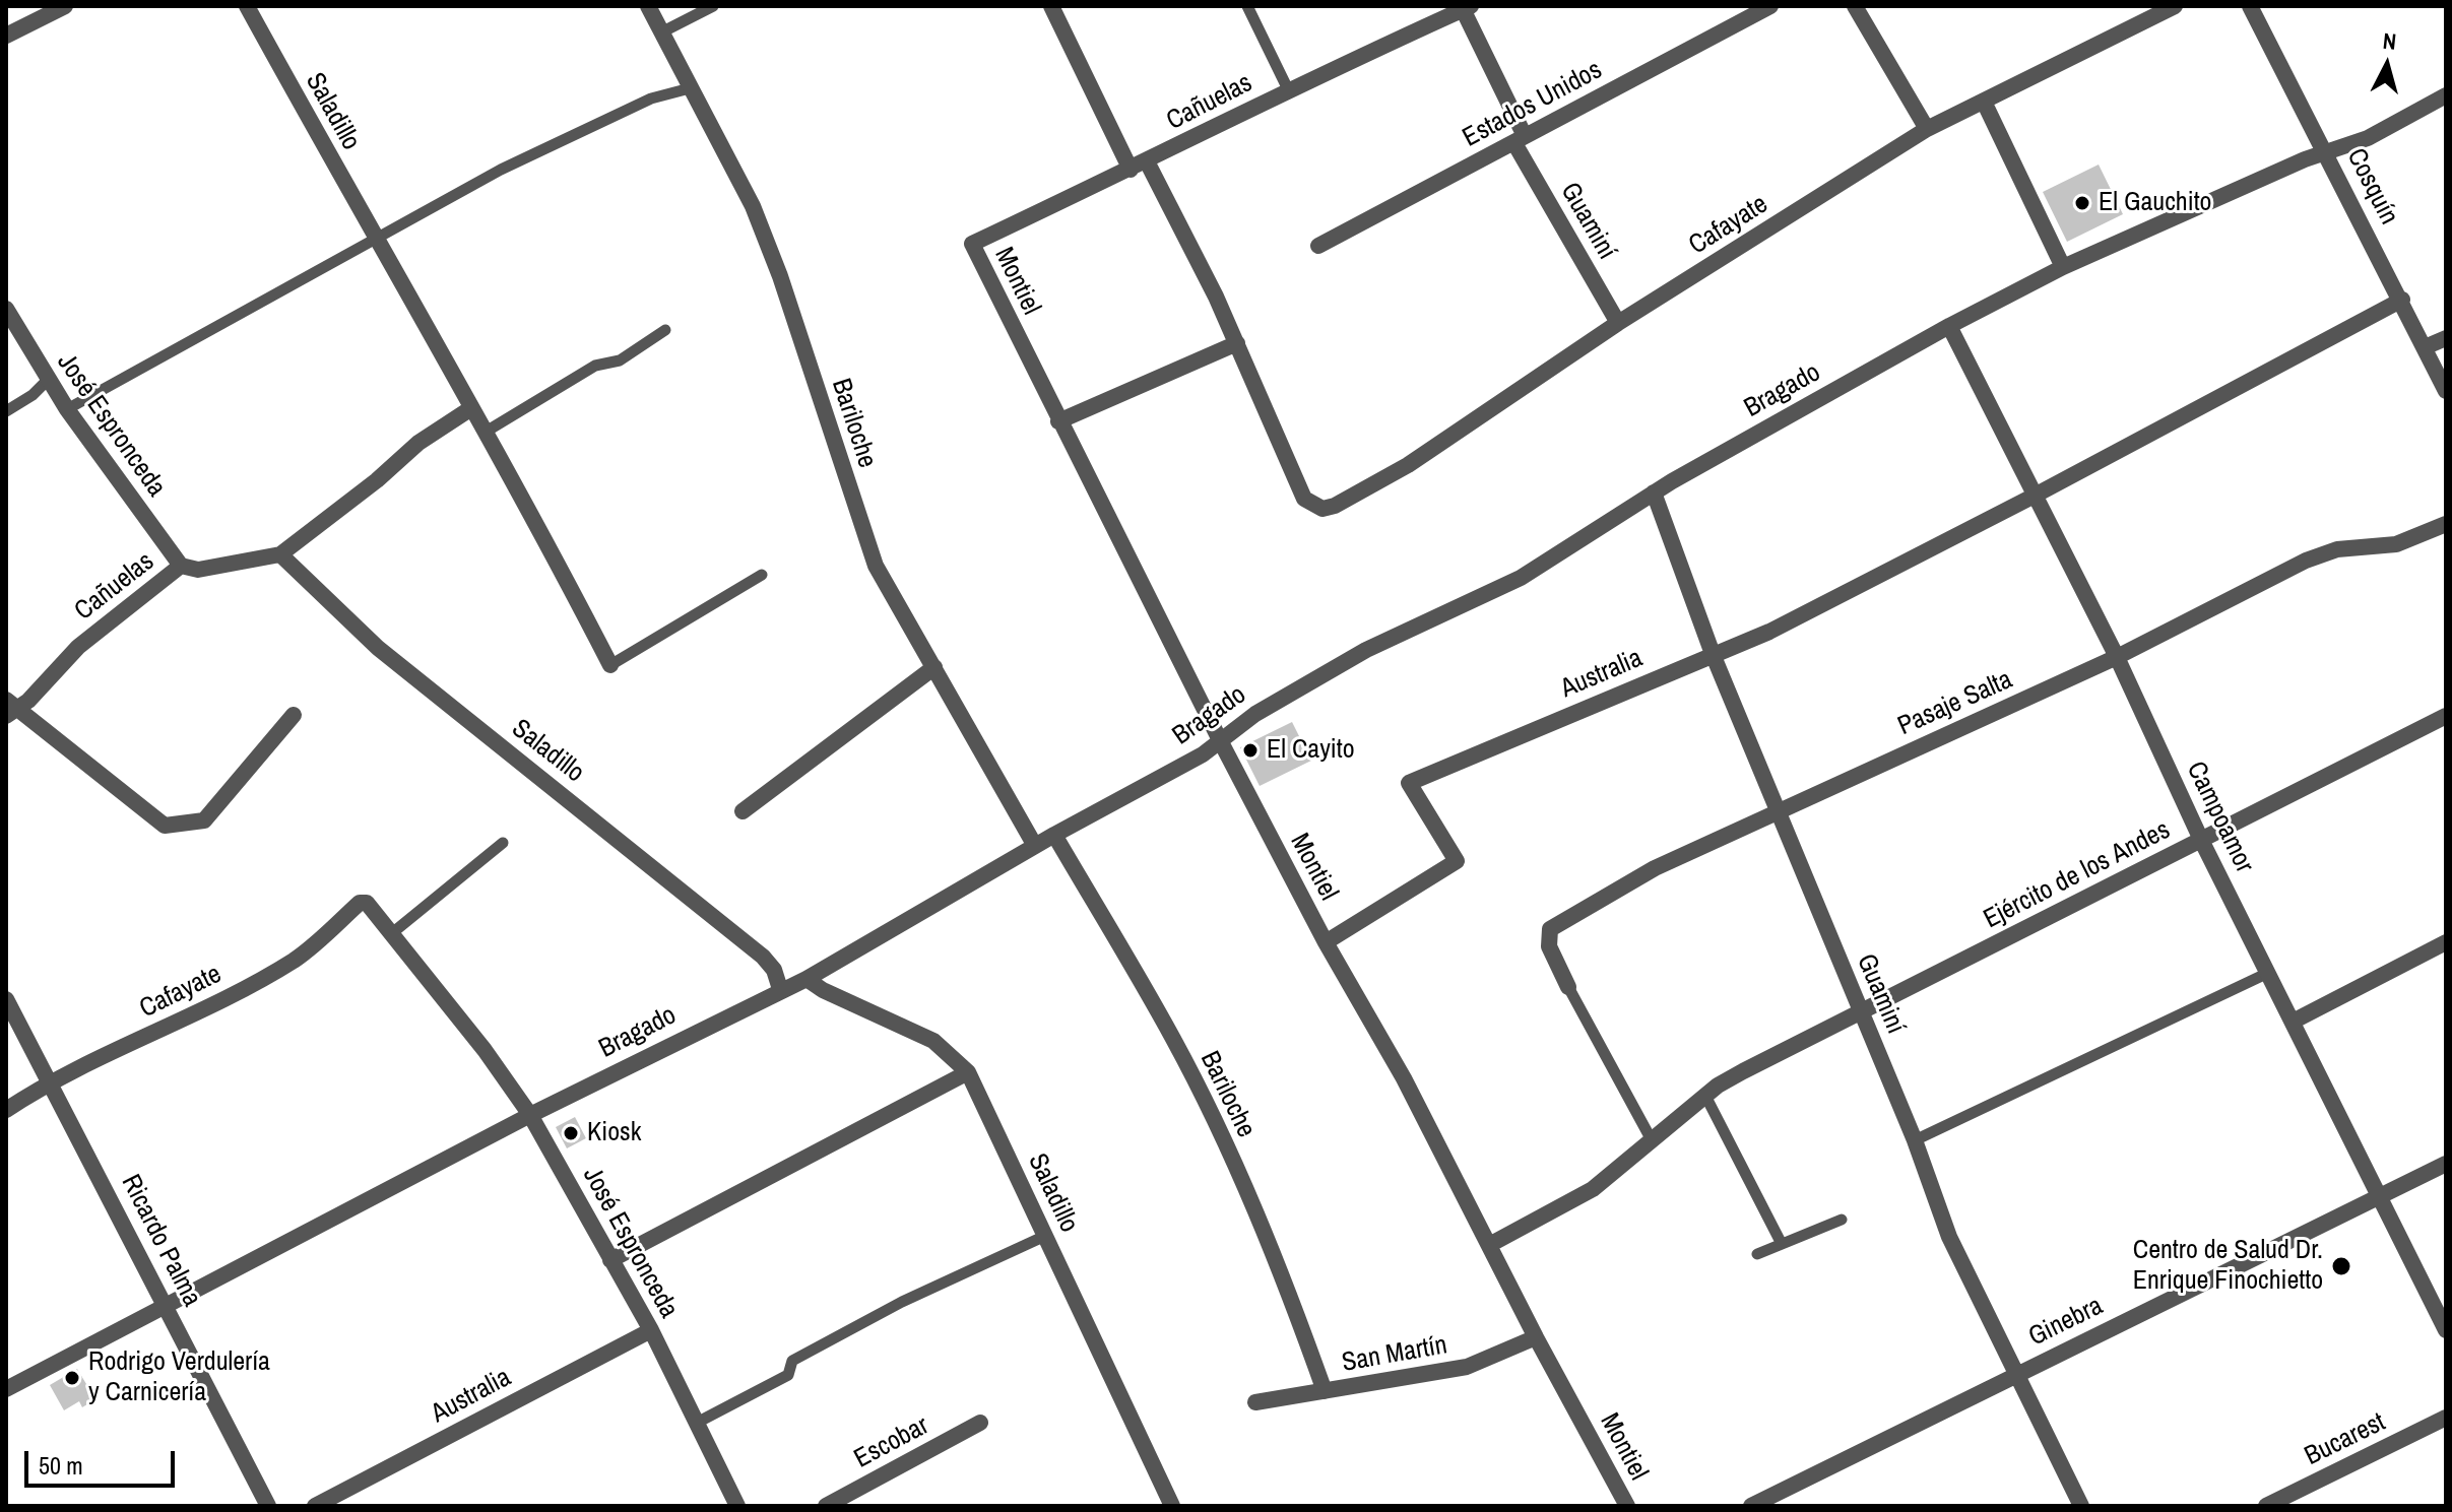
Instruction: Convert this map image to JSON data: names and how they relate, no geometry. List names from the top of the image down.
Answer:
{
  "streets": {
    "street": [
      "Cañuelas",
      "Estados Unidos",
      "Saladillo",
      "Cosquín",
      "Guaminí",
      "Cafayate",
      "Montiel",
      "Bragado",
      "Bariloche",
      "José Espronceda",
      "Australia",
      "Pasaje Salta",
      "Campoamor",
      "Ejército de los Andes",
      "Ricardo Palma",
      "Ginebra",
      "San Martín",
      "Bucarest",
      "Escobar"
    ]
  },
  "crossings": [
    ["Cañuelas", "Saladillo"],
    ["Cañuelas", "Guaminí"],
    ["Cañuelas", "Montiel"],
    ["Cañuelas", "José Espronceda"],
    ["Estados Unidos", "Guaminí"],
    ["Saladillo", "Bragado"],
    ["Cosquín", "Bragado"],
    ["Cosquín", "Australia"],
    ["Guaminí", "Cafayate"],
    ["Guaminí", "Bragado"],
    ["Guaminí", "Australia"],
    ["Guaminí", "Pasaje Salta"],
    ["Guaminí", "Ejército de los Andes"],
    ["Guaminí", "Ginebra"],
    ["Cafayate", "José Espronceda"],
    ["Cafayate", "Ricardo Palma"],
    ["Montiel", "Bragado"],
    ["Montiel", "Australia"],
    ["Montiel", "Ejército de los Andes"],
    ["Montiel", "San Martín"],
    ["Bragado", "Bariloche"],
    ["Bragado", "José Espronceda"],
    ["Bragado", "Campoamor"],
    ["Bragado", "Ricardo Palma"],
    ["Bariloche", "San Martín"],
    ["José Espronceda", "Australia"],
    ["Australia", "Campoamor"],
    ["Pasaje Salta", "Campoamor"],
    ["Campoamor", "Ejército de los Andes"],
    ["Campoamor", "Ginebra"]
  ],
  "places": [
    "El Gauchito",
    "El Cayito",
    "Kiosk",
    "Centro de Salud Dr. Enrique Finochietto",
    "Rodrigo Verdulería y Carnicería"
  ],
  "scale_bar": "50 m",
  "north": "top"
}
